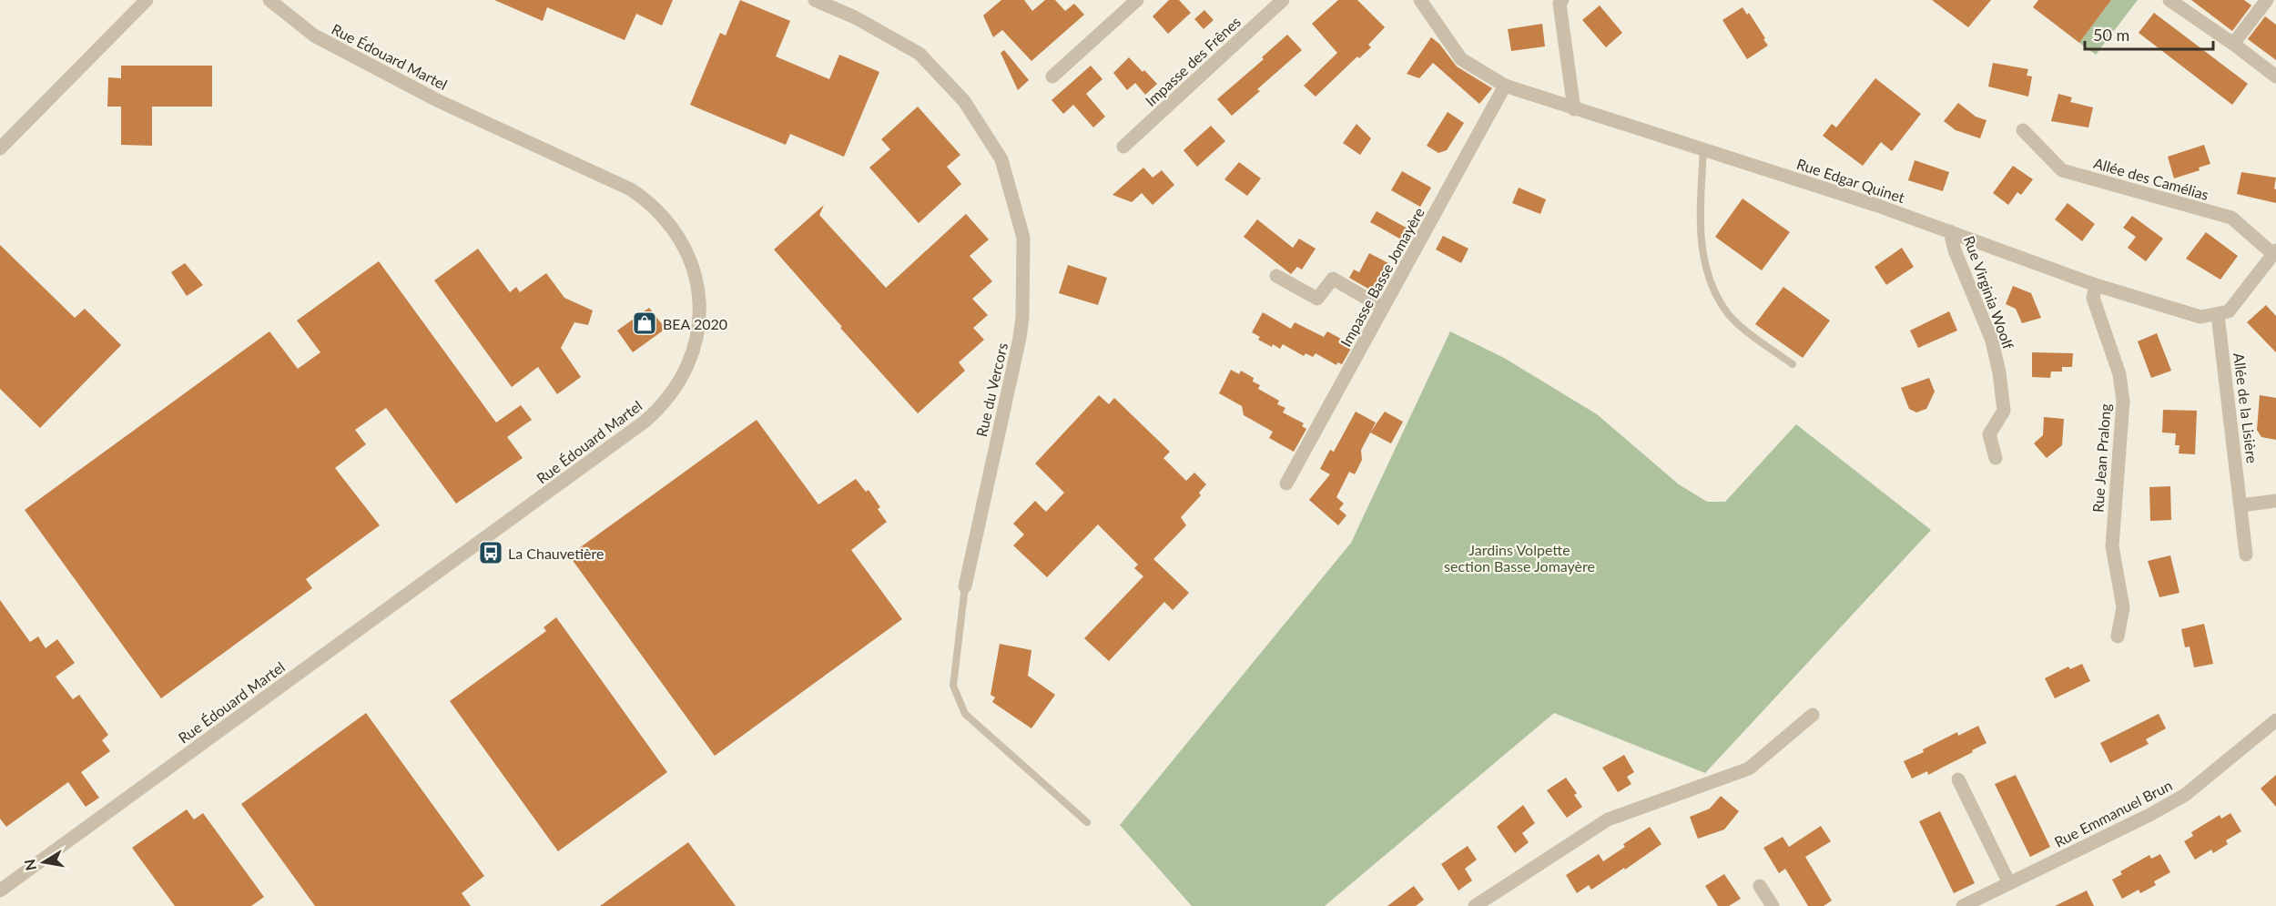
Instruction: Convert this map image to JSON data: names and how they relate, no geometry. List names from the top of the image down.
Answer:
{
  "streets": {
    "street": [
      "Rue Édouard Martel",
      "Impasse des Frênes",
      "Allée des Camélias",
      "Rue Edgar Quinet",
      "Impasse Basse Jomayère",
      "Rue Virginia Woolf",
      "Rue du Vercors",
      "Allée de la Lisière",
      "Rue Jean Pralong",
      "Rue Emmanuel Brun"
    ]
  },
  "crossings": [
    ["Rue Edgar Quinet", "Impasse Basse Jomayère"],
    ["Rue Edgar Quinet", "Rue Virginia Woolf"],
    ["Rue Edgar Quinet", "Allée de la Lisière"],
    ["Rue Edgar Quinet", "Rue Jean Pralong"]
  ],
  "parks": ["Jardins Volpette section Basse Jomayère"],
  "places": {
    "shop": ["BEA 2020"],
    "bus stop": ["La Chauvetière"]
  },
  "scale_bar": "50 m",
  "north": "left"
}
